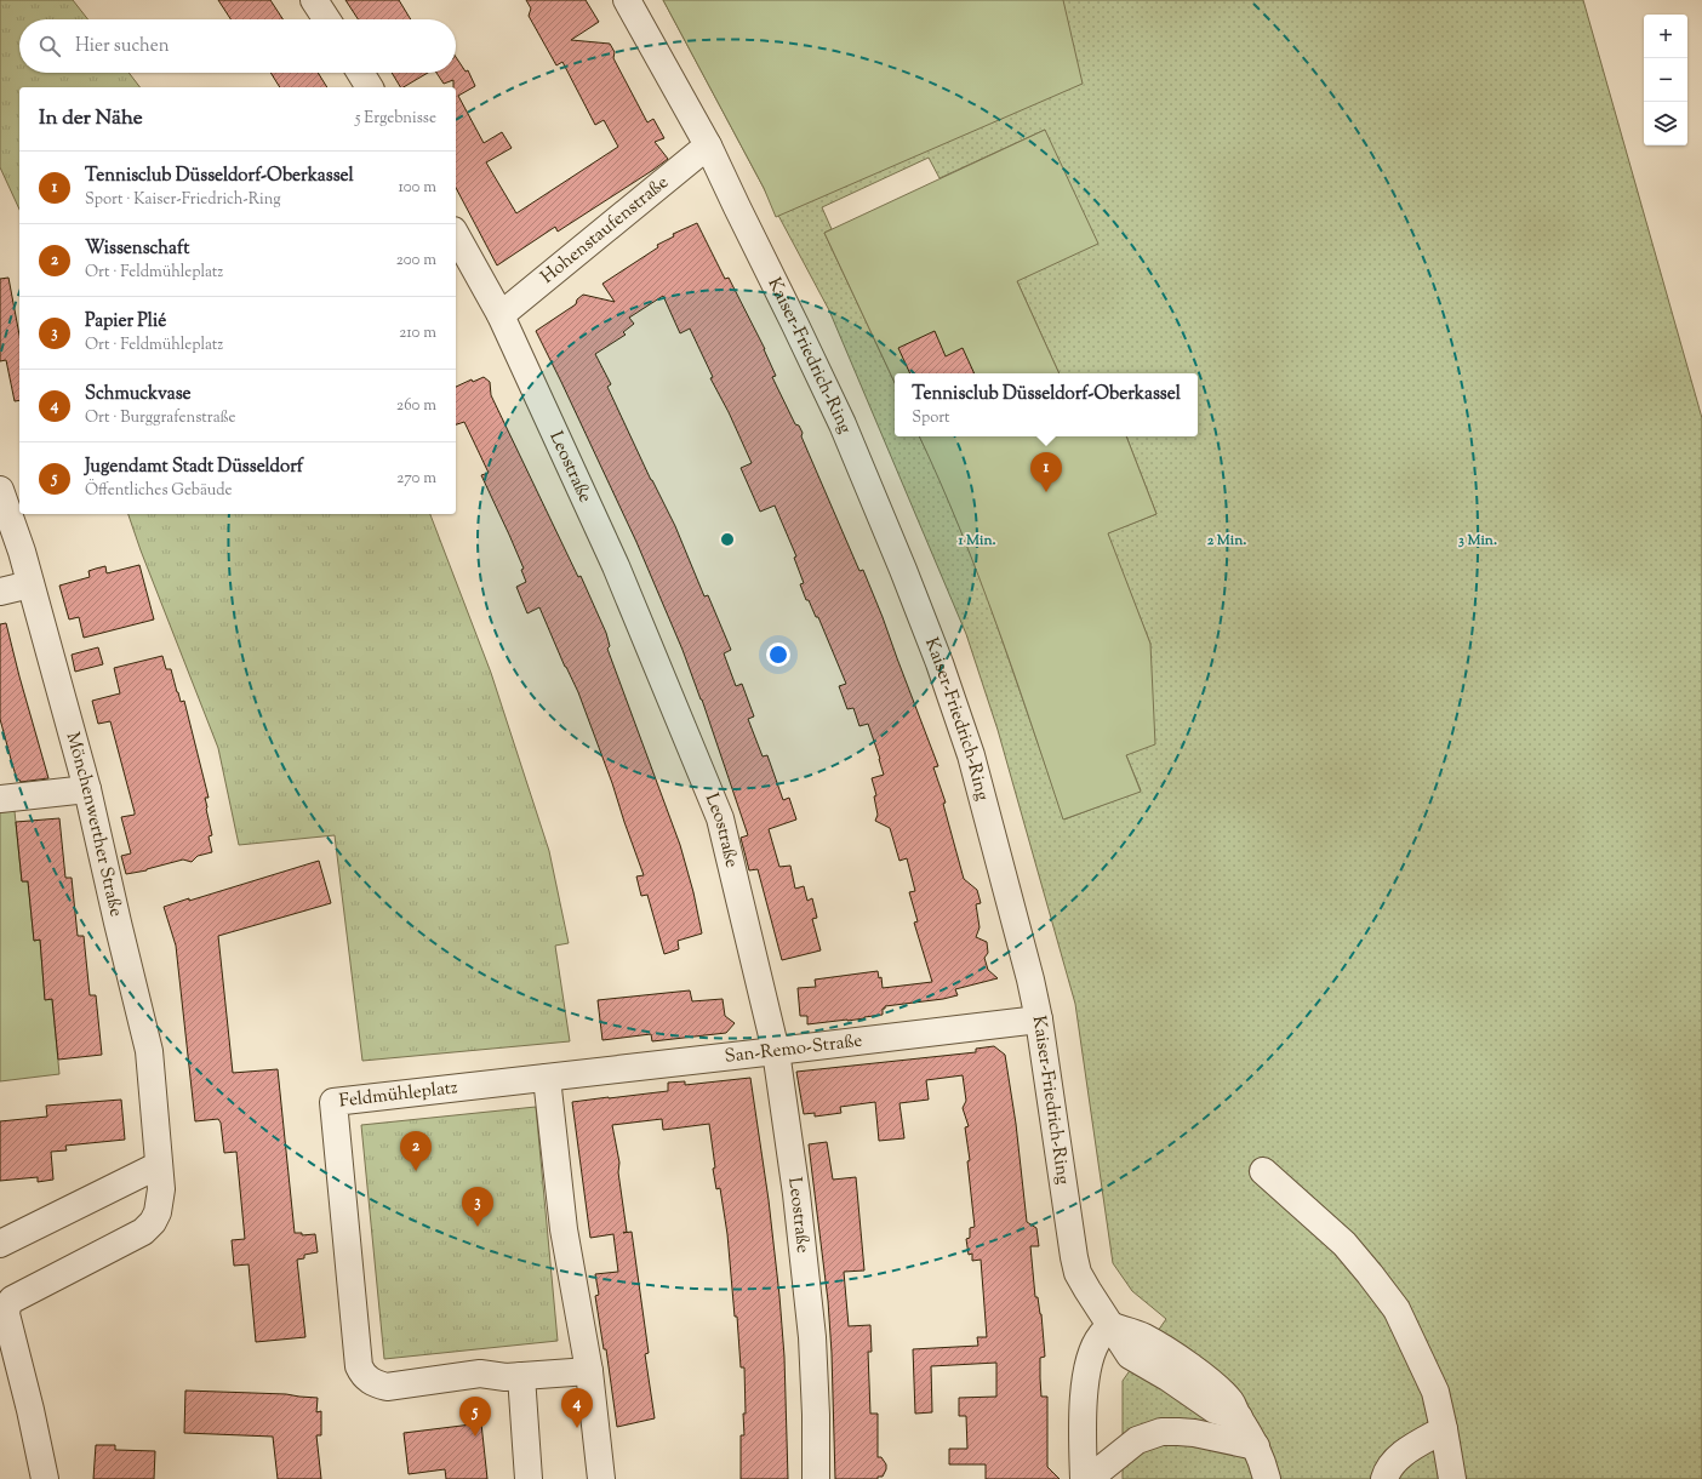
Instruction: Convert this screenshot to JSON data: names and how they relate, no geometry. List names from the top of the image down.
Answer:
{
  "streets": {
    "street": [
      "Hohenstaufenstraße",
      "Kaiser-Friedrich-Ring",
      "Leostraße",
      "Mönchenwerther Straße",
      "San-Remo-Straße",
      "Feldmühleplatz"
    ]
  },
  "crossings": [
    ["Hohenstaufenstraße", "Kaiser-Friedrich-Ring"],
    ["Hohenstaufenstraße", "Leostraße"],
    ["Kaiser-Friedrich-Ring", "San-Remo-Straße"],
    ["Leostraße", "San-Remo-Straße"],
    ["San-Remo-Straße", "Feldmühleplatz"]
  ],
  "page": {
    "map_buttons": ["+", "−"],
    "search": "Hier suchen",
    "heading": ["In der Nähe", "5 Ergebnisse"],
    "list": [
      {
        "mark": "1",
        "name": "Tennisclub Düsseldorf-Oberkassel",
        "note": "Sport · Kaiser-Friedrich-Ring",
        "value": "100 m"
      },
      {
        "mark": "2",
        "name": "Wissenschaft",
        "note": "Ort · Feldmühleplatz",
        "value": "200 m"
      },
      {
        "mark": "3",
        "name": "Papier Plié",
        "note": "Ort · Feldmühleplatz",
        "value": "210 m"
      },
      {
        "mark": "4",
        "name": "Schmuckvase",
        "note": "Ort · Burggrafenstraße",
        "value": "260 m"
      },
      {
        "mark": "5",
        "name": "Jugendamt Stadt Düsseldorf",
        "note": "Öffentliches Gebäude",
        "value": "270 m"
      }
    ],
    "popup": ["Tennisclub Düsseldorf-Oberkassel", "Sport"],
    "pins": [
      "1",
      "2",
      "3",
      "4",
      "5"
    ]
  },
  "rings": ["1 Min.", "2 Min.", "3 Min."]
}
